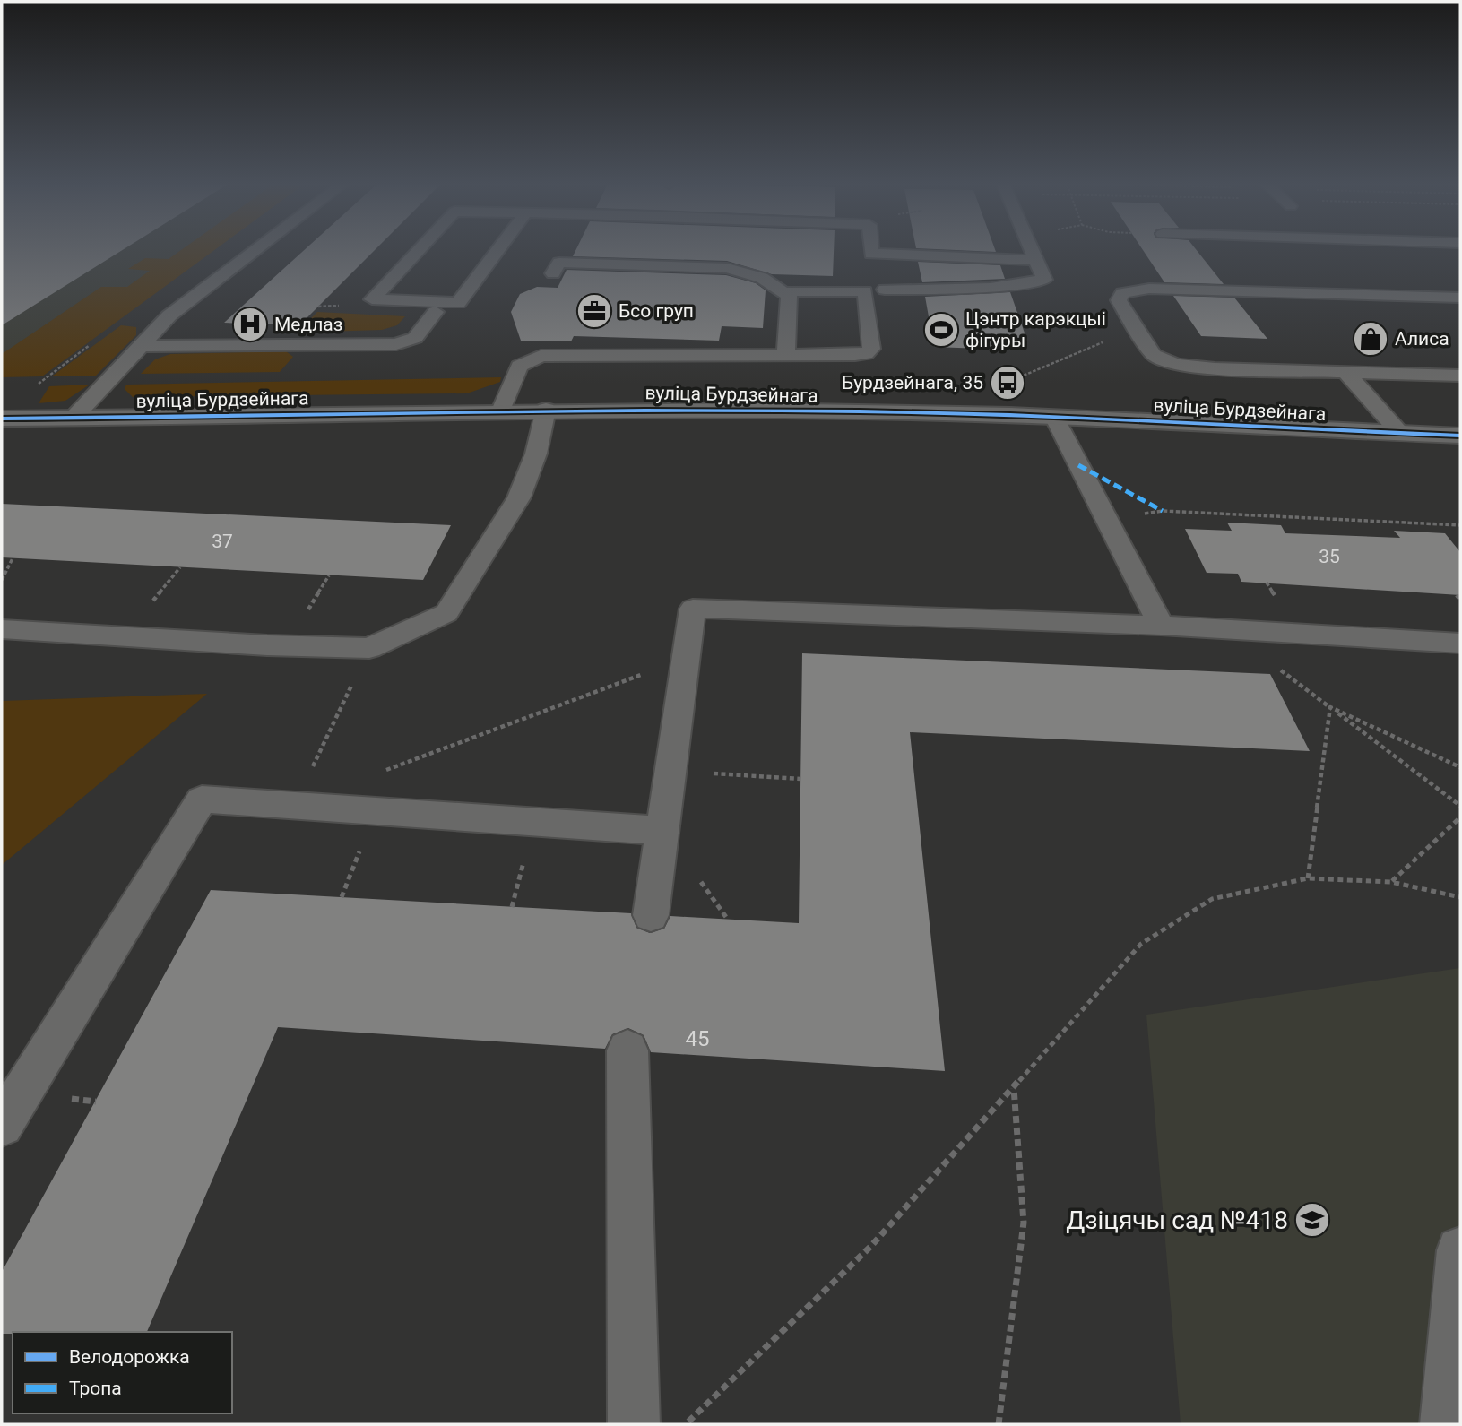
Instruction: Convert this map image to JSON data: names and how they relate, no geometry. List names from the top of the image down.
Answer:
{
  "streets": {
    "street": ["вуліца Бурдзейнага"]
  },
  "places": {
    "office": ["Бсо груп"],
    "hospital": ["Медлаз"],
    "sports": ["Цэнтр карэкцыі фігуры"],
    "shop": ["Алиса"],
    "bus stop": ["Бурдзейнага, 35"],
    "school or university": ["Дзіцячы сад №418"]
  },
  "house_numbers": ["37", "35", "45"],
  "legend": ["Велодорожка", "Тропа"]
}
